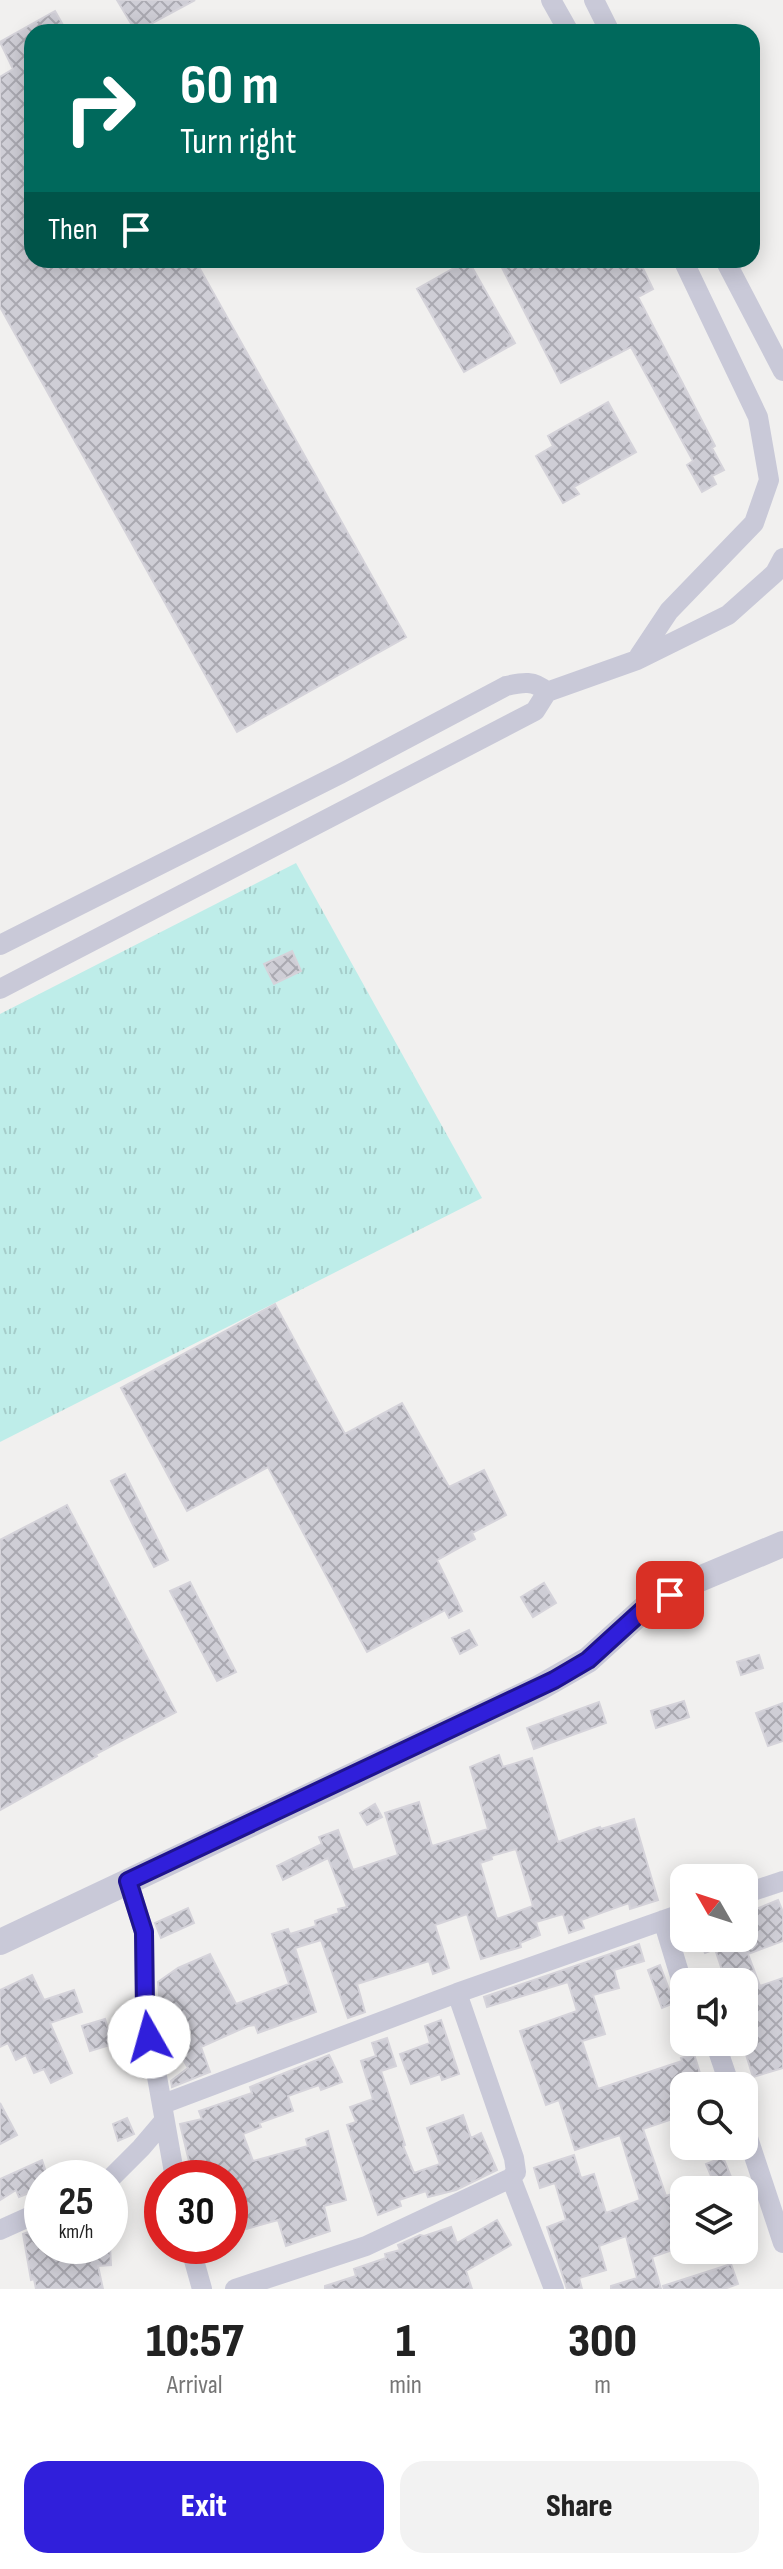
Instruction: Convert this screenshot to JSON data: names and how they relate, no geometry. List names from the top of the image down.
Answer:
{
  "north": "top left",
  "page": {
    "turn": ["60 m", "Turn right"],
    "then": "Then",
    "speed": "25 km/h",
    "limit": "30",
    "eta": [
      "10:57",
      "Arrival",
      "1",
      "min",
      "300",
      "m"
    ],
    "buttons": ["Exit", "Share"]
  }
}
